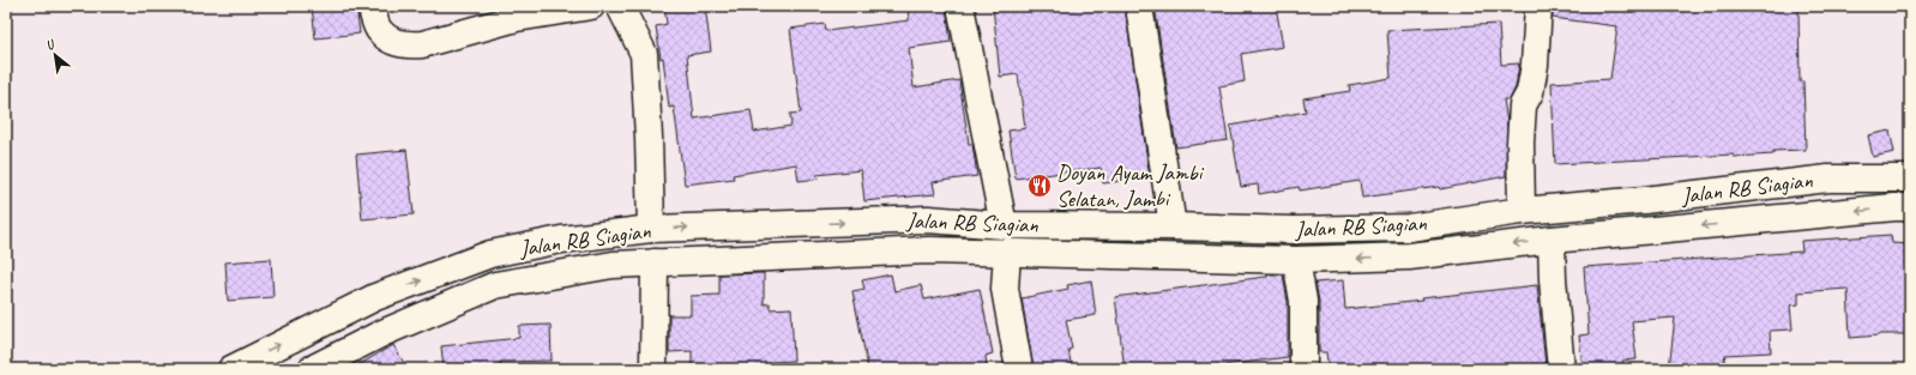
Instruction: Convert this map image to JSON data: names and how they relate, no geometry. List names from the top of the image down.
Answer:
{
  "streets": {
    "main road": ["Jalan RB Siagian"]
  },
  "places": {
    "restaurant": ["Doyan Ayam Jambi Selatan, Jambi"]
  },
  "north": "top left"
}
